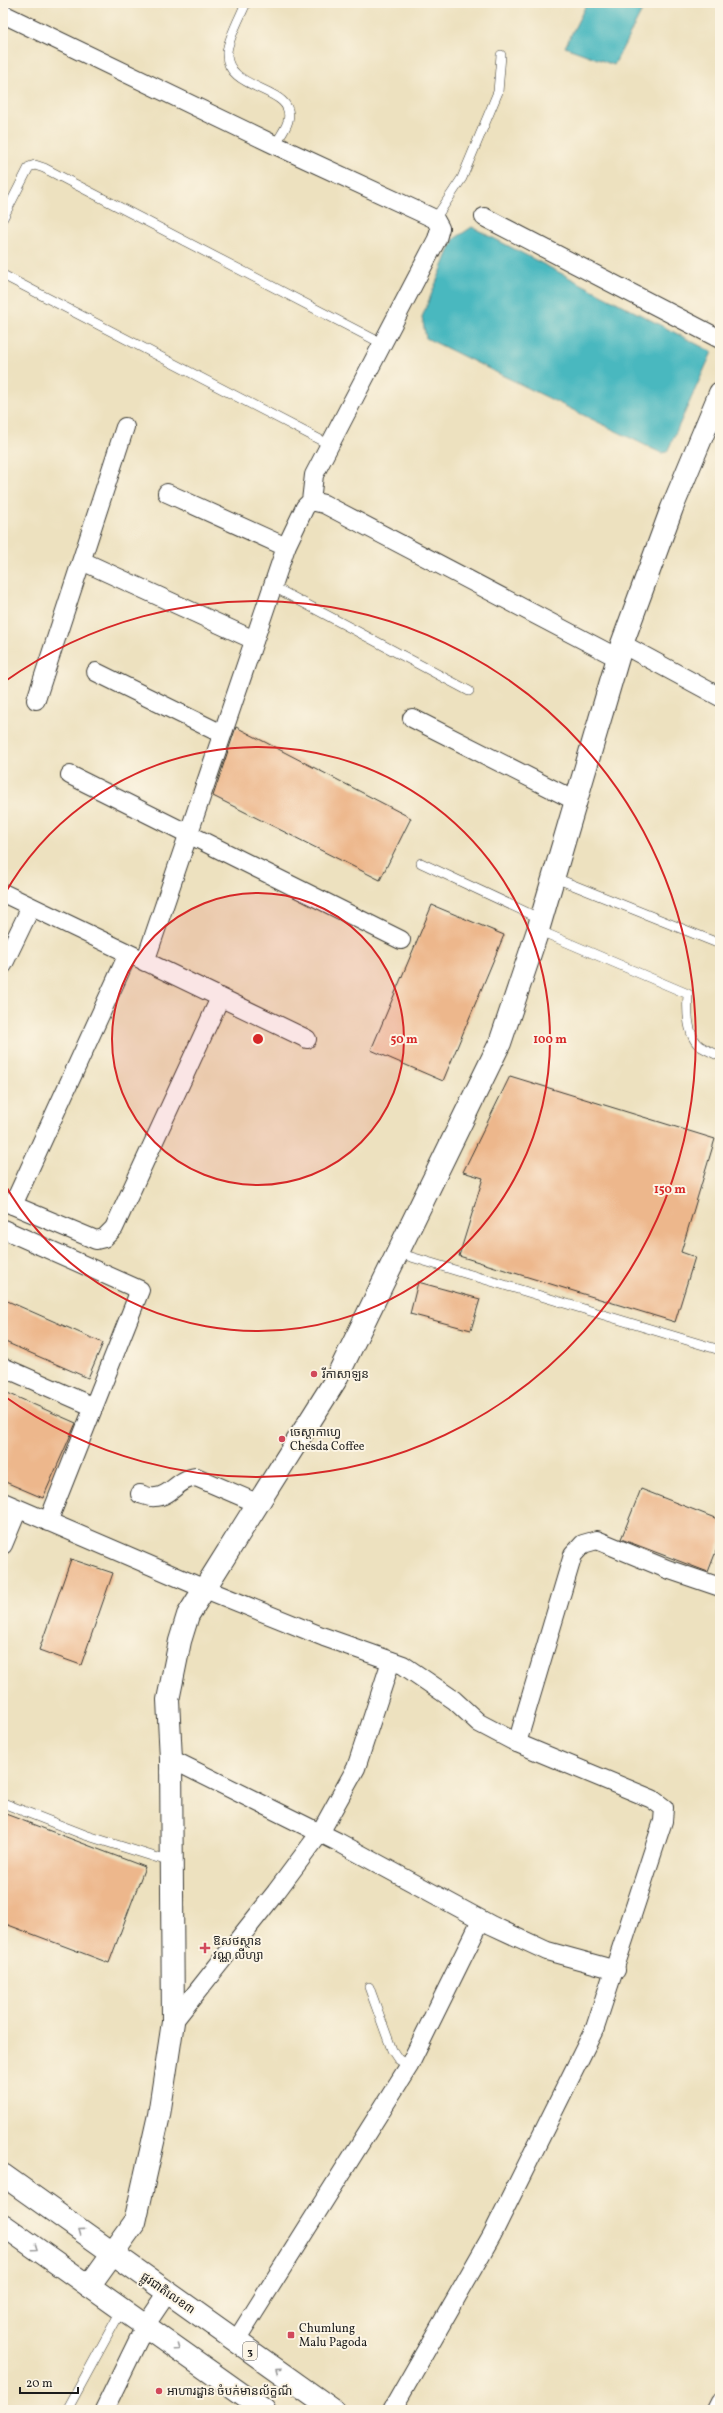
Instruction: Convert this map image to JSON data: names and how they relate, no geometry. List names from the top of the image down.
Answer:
{
  "streets": {
    "main road": ["ផ្លូវជាតិលេខ៣", "3"]
  },
  "places": {
    "other": ["រីកាសាឡន", "ចេស្ដាកាហ្វេ Chesda Coffee", "អាហារដ្ឋាន ចំបក់មានល័ក្ខណ៏"],
    "health": ["ឱសថស្ថាន វណ្ណ លីហ្សា"],
    "transit": ["Chumlung Malu Pagoda"]
  },
  "scale_bar": "20 m",
  "rings": ["50 m", "100 m", "150 m"]
}
